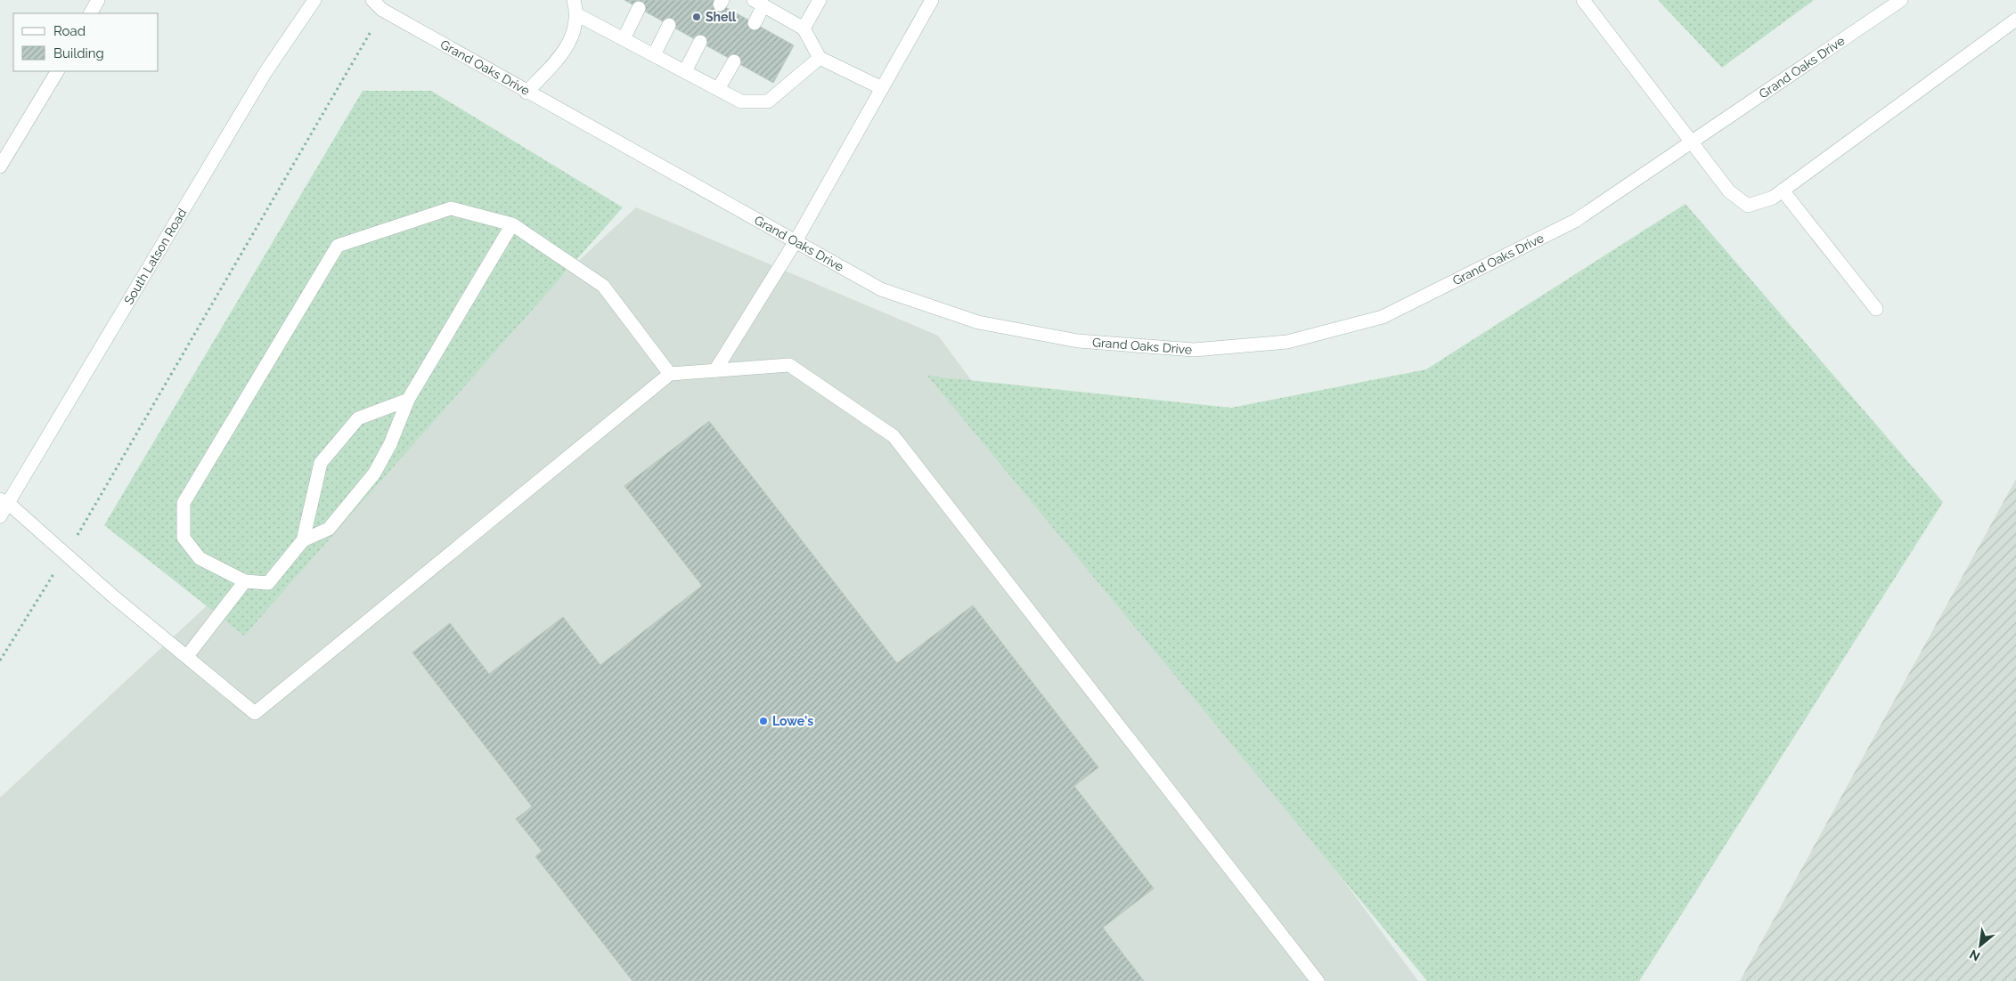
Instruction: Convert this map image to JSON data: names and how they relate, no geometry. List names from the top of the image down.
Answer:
{
  "streets": {
    "street": ["Grand Oaks Drive", "South Latson Road"]
  },
  "places": ["Shell", "Lowe's"],
  "legend": ["Road", "Building"],
  "north": "bottom left"
}
